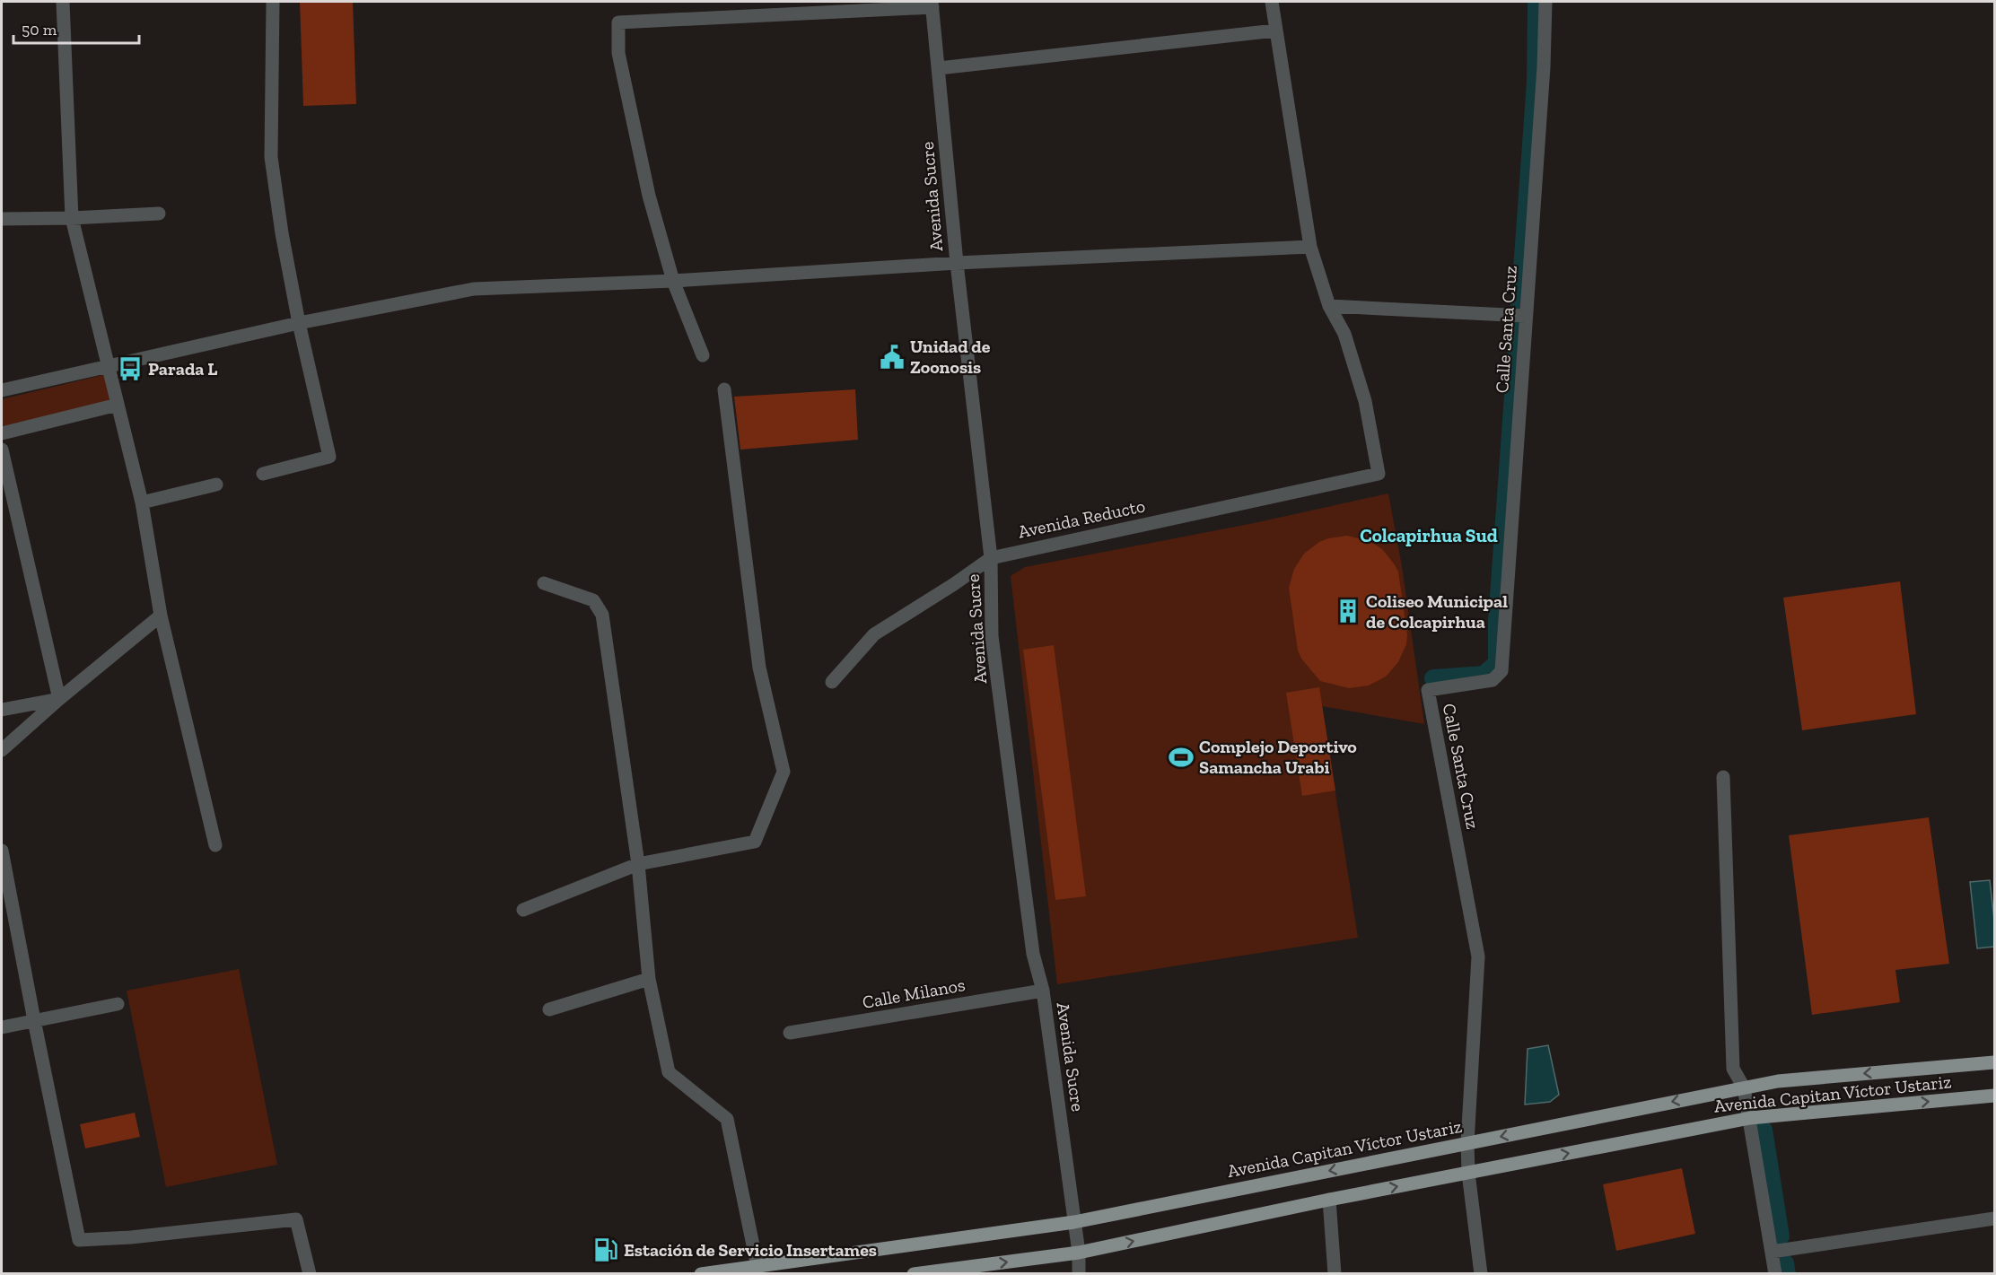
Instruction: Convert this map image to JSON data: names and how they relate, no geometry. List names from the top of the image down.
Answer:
{
  "streets": {
    "main road": ["Avenida Capitan Víctor Ustariz"],
    "street": [
      "Avenida Sucre",
      "Calle Santa Cruz",
      "Avenida Reducto",
      "Calle Milanos"
    ]
  },
  "crossings": [
    ["Avenida Sucre", "Avenida Reducto"],
    ["Avenida Sucre", "Calle Milanos"],
    ["Avenida Sucre", "Avenida Capitan Víctor Ustariz"],
    ["Calle Santa Cruz", "Avenida Capitan Víctor Ustariz"]
  ],
  "districts": ["Colcapirhua Sud"],
  "places": {
    "public building": ["Unidad de Zoonosis"],
    "bus stop": ["Parada L"],
    "building": ["Coliseo Municipal de Colcapirhua"],
    "sports": ["Complejo Deportivo Samancha Urabi"],
    "fuel station": ["Estación de Servicio Insertames"]
  },
  "scale_bar": "50 m"
}
